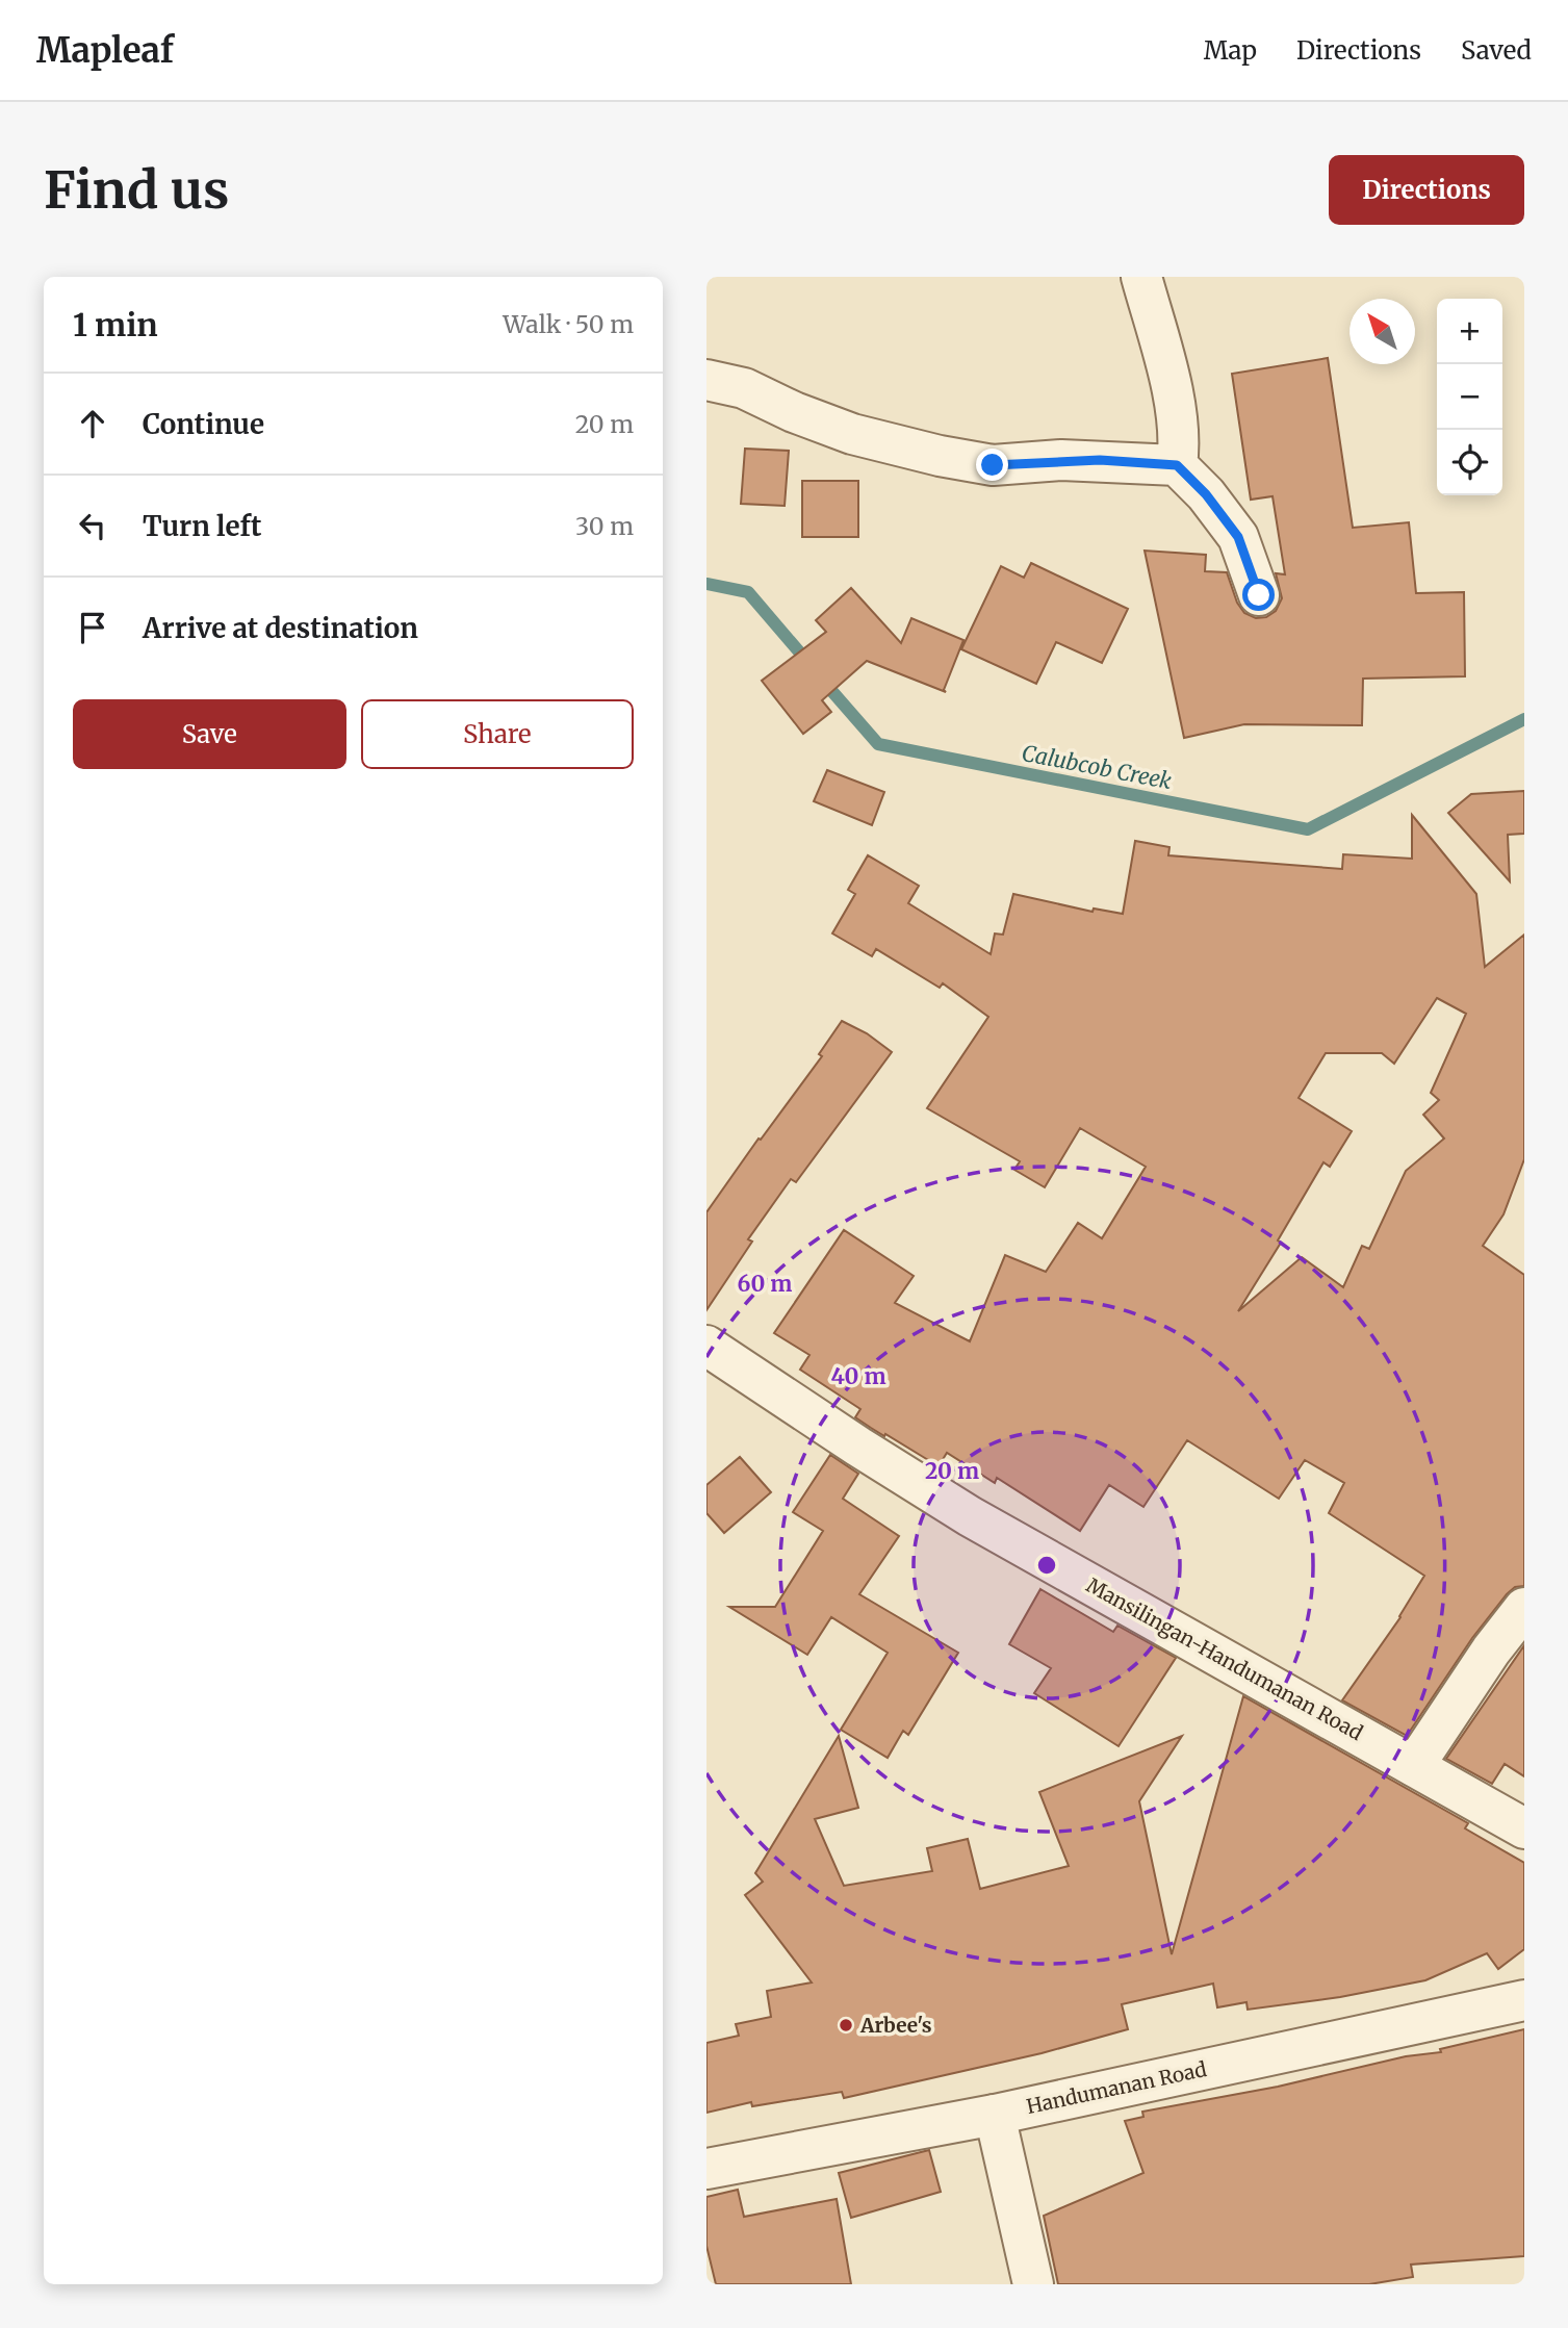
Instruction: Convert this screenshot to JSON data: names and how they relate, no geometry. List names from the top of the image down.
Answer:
{
  "streets": {
    "street": ["Mansilingan-Handumanan Road", "Handumanan Road"]
  },
  "water": ["Calubcob Creek"],
  "places": ["Arbee's"],
  "north": "top left",
  "page": {
    "header": "Mapleaf",
    "nav": ["Map", "Directions", "Saved"],
    "buttons": [
      "Directions",
      ["Save", "Share"]
    ],
    "title": "Find us",
    "heading": ["1 min", "Walk · 50 m"],
    "map_buttons": ["+", "−"],
    "list": [
      ["Continue", "20 m"],
      ["Turn left", "30 m"],
      "Arrive at destination"
    ]
  },
  "rings": ["60 m", "40 m", "20 m"]
}
